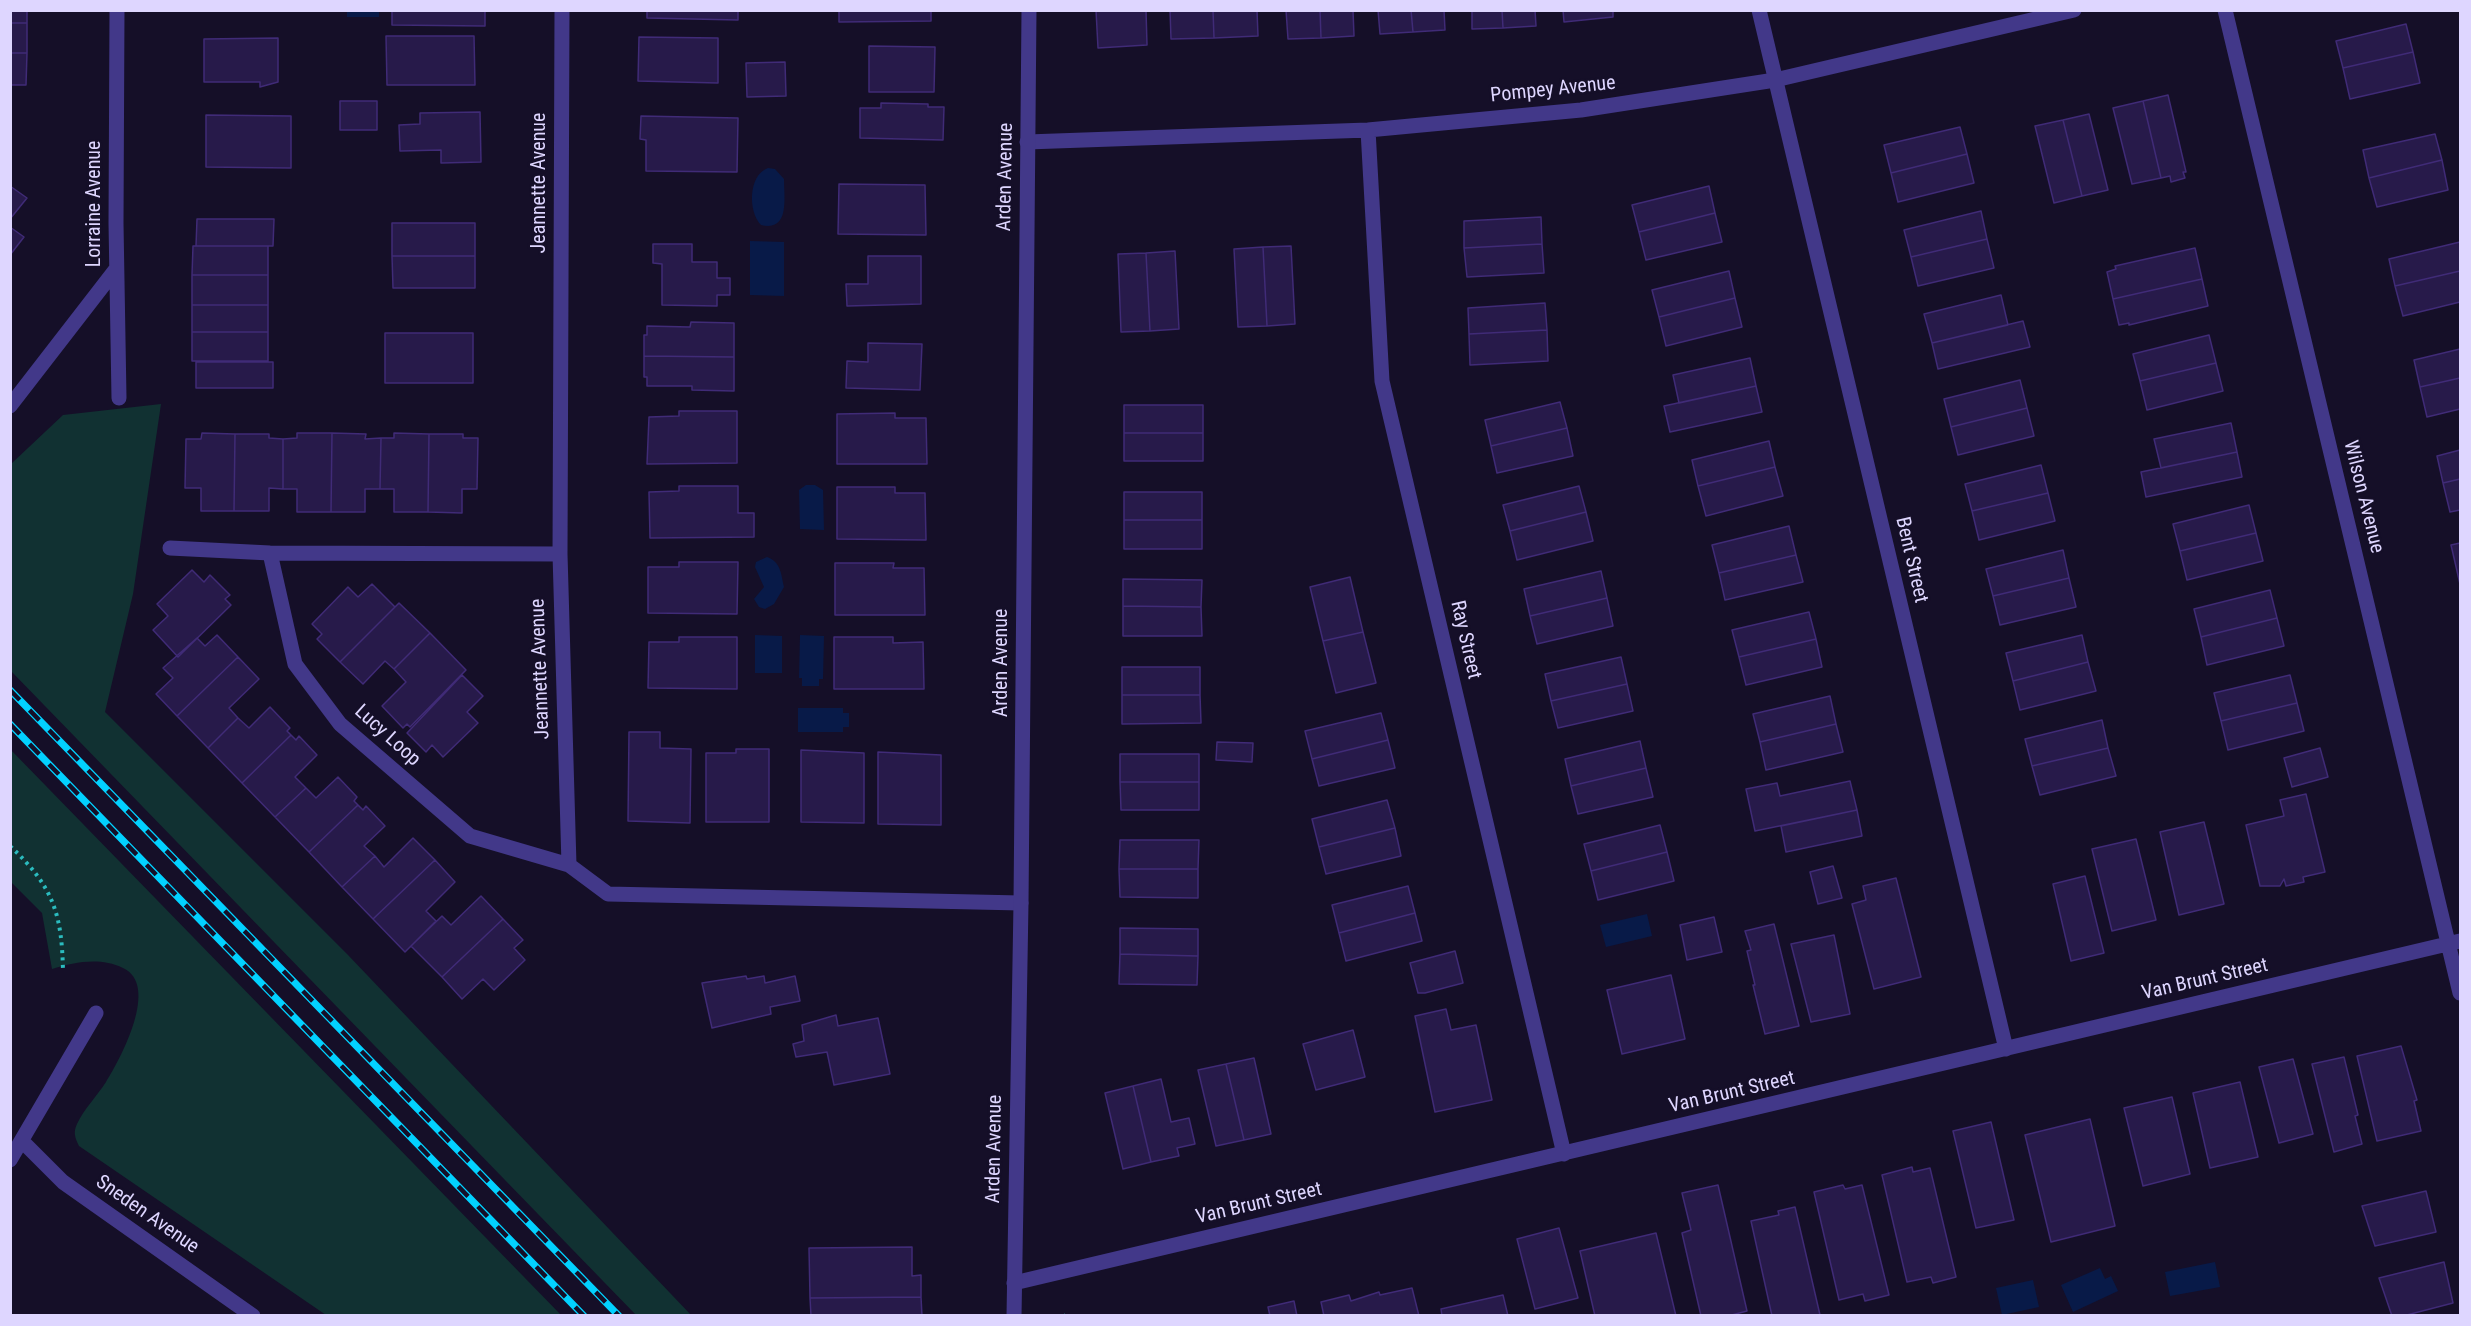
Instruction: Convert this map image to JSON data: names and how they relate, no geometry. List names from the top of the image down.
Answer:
{
  "streets": {
    "street": [
      "Pompey Avenue",
      "Arden Avenue",
      "Jeannette Avenue",
      "Lorraine Avenue",
      "Wilson Avenue",
      "Bent Street",
      "Ray Street",
      "Lucy Loop",
      "Van Brunt Street",
      "Sneden Avenue"
    ]
  },
  "crossings": [
    ["Pompey Avenue", "Arden Avenue"],
    ["Pompey Avenue", "Bent Street"],
    ["Pompey Avenue", "Ray Street"],
    ["Arden Avenue", "Van Brunt Street"],
    ["Jeannette Avenue", "Lucy Loop"],
    ["Wilson Avenue", "Van Brunt Street"],
    ["Bent Street", "Van Brunt Street"],
    ["Ray Street", "Van Brunt Street"]
  ]
}
